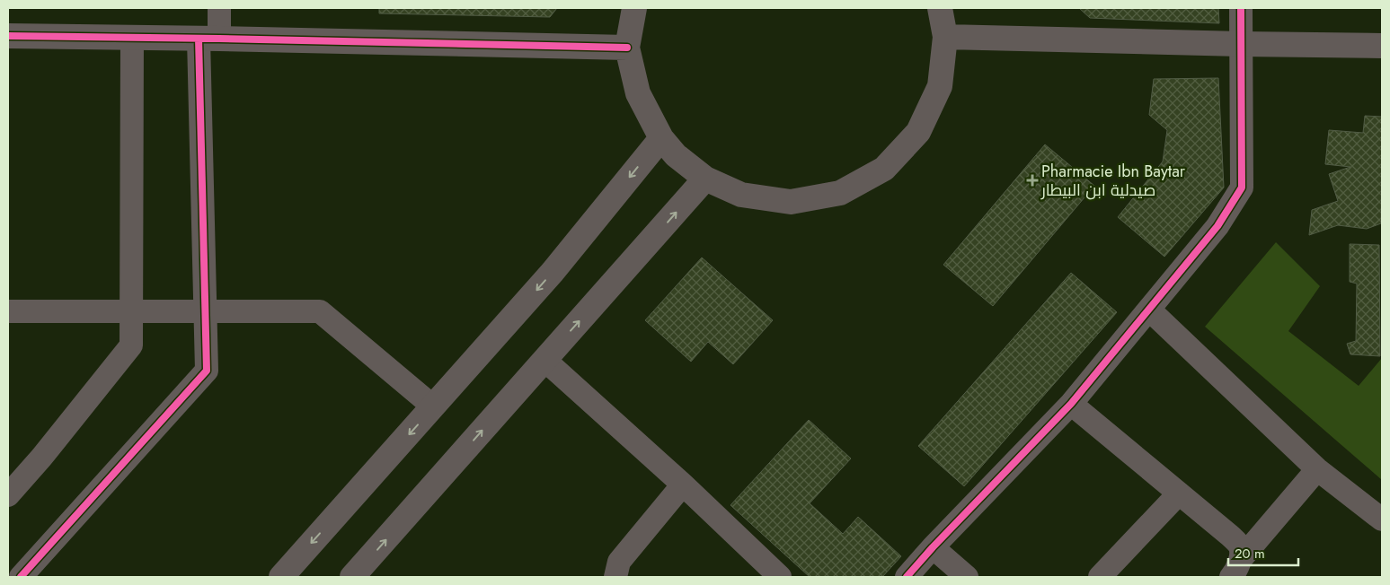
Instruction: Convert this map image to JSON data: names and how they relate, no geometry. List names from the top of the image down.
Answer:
{
  "places": {
    "health": ["Pharmacie Ibn Baytar صيدلية ابن البيطار"]
  },
  "scale_bar": "20 m"
}
